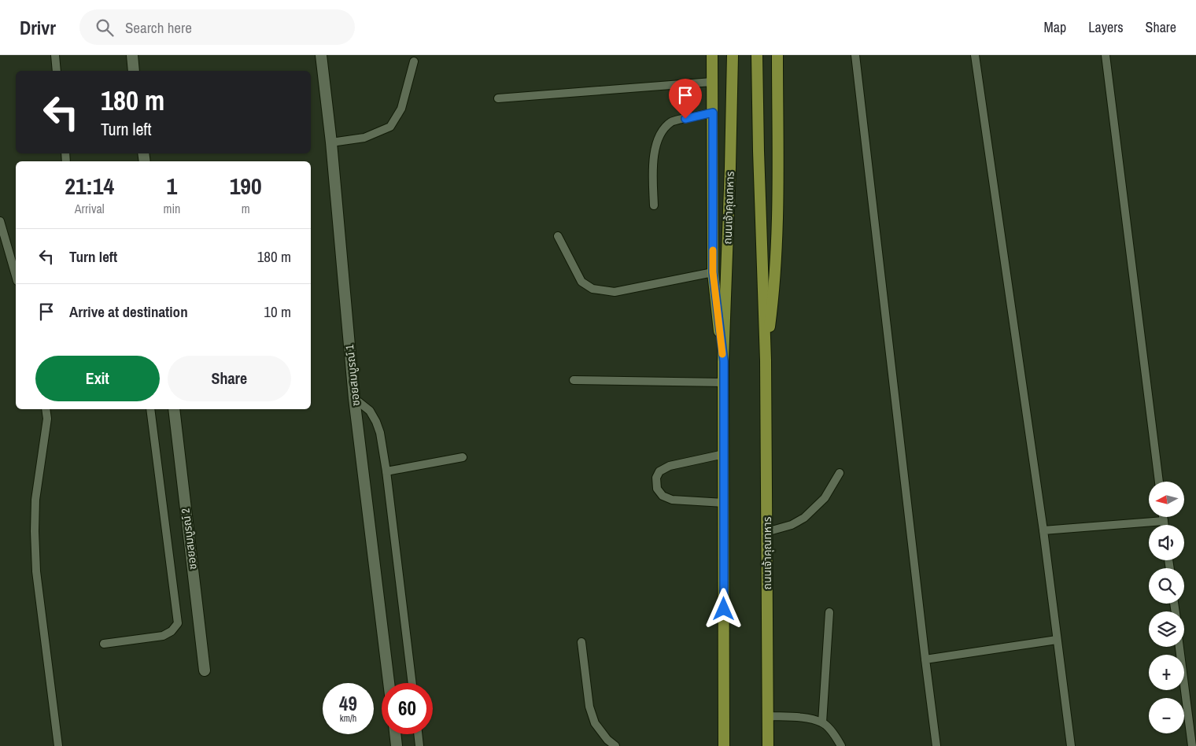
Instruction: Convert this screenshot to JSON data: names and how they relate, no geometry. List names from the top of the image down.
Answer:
{
  "streets": {
    "main road": ["ถนนเจ้าคุณทหาร"],
    "street": ["ซอยสมบูรณ์ 1", "ซอยสมบูรณ์ 2"]
  },
  "north": "left",
  "page": {
    "header": "Drivr",
    "search": "Search here",
    "nav": ["Map", "Layers", "Share"],
    "turn": ["180 m", "Turn left"],
    "eta": [
      "21:14",
      "Arrival",
      "1",
      "min",
      "190",
      "m"
    ],
    "list": [
      {
        "name": "Turn left",
        "value": "180 m"
      },
      {
        "name": "Arrive at destination",
        "value": "10 m"
      }
    ],
    "buttons": ["Exit", "Share"],
    "map_buttons": ["+", "−"],
    "speed": "49 km/h",
    "limit": "60"
  }
}
